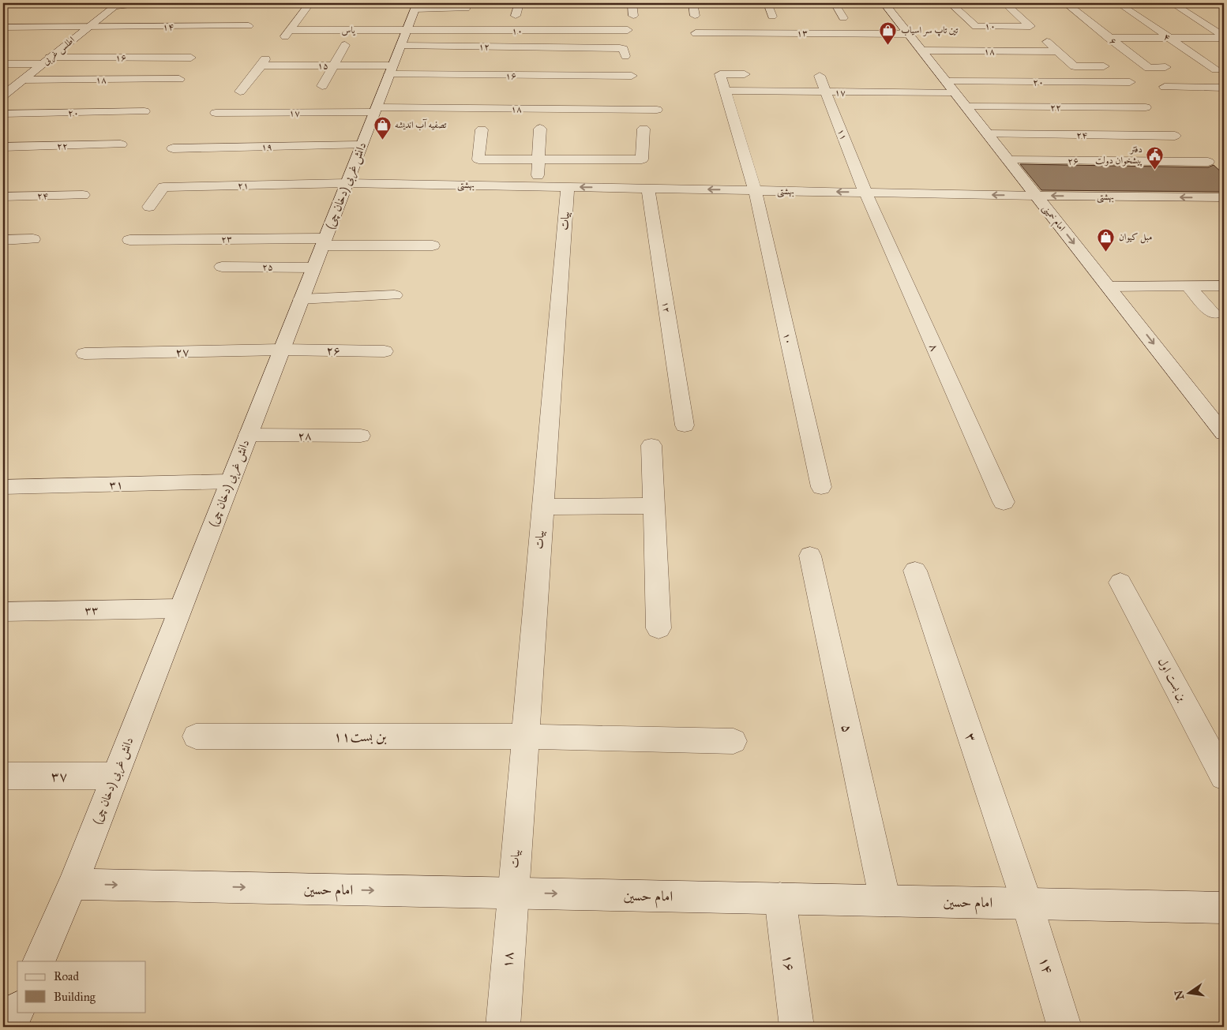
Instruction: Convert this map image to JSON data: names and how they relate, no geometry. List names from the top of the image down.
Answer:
{
  "streets": {
    "street": [
      "۱۰",
      "۱۴",
      "یاس",
      "۱۳",
      "۴",
      "۶",
      "۱۲",
      "اطلس غربی",
      "۱۸",
      "۱۶",
      "۱۵",
      "۲۰",
      "۱۷",
      "۲۲",
      "۱۱",
      "۲۴",
      "۱۹",
      "۲۶",
      "بهشتی",
      "۲۱",
      "دانش غربی (دخان چی)",
      "امام خمینی",
      "بیات",
      "۲۳",
      "۲۵",
      "۸",
      "۲۷",
      "۲۸",
      "۳۱",
      "۳۳",
      "بن بست اول",
      "۵",
      "بن بست۱۱",
      "۳",
      "۳۷",
      "امام حسین"
    ]
  },
  "crossings": [
    ["۱۰", "یاس"],
    ["۱۰", "۱۲"],
    ["۱۰", "۱۶"],
    ["۱۰", "۱۵"],
    ["۱۰", "بهشتی"],
    ["۱۰", "دانش غربی (دخان چی)"],
    ["۱۴", "اطلس غربی"],
    ["۱۴", "۳"],
    ["۱۴", "امام حسین"],
    ["یاس", "۱۲"],
    ["یاس", "۱۶"],
    ["یاس", "۱۵"],
    ["یاس", "دانش غربی (دخان چی)"],
    ["۱۳", "امام خمینی"],
    ["۱۲", "۱۶"],
    ["۱۲", "۱۵"],
    ["۱۲", "بهشتی"],
    ["۱۲", "دانش غربی (دخان چی)"],
    ["اطلس غربی", "۱۸"],
    ["اطلس غربی", "۱۶"],
    ["۱۸", "۱۷"],
    ["۱۸", "دانش غربی (دخان چی)"],
    ["۱۸", "امام خمینی"],
    ["۱۸", "بیات"],
    ["۱۸", "امام حسین"],
    ["۱۶", "۱۵"],
    ["۱۶", "دانش غربی (دخان چی)"],
    ["۱۶", "امام حسین"],
    ["۱۵", "دانش غربی (دخان چی)"],
    ["۲۰", "۱۷"],
    ["۲۰", "امام خمینی"],
    ["۱۷", "۱۱"],
    ["۱۷", "دانش غربی (دخان چی)"],
    ["۱۷", "امام خمینی"],
    ["۲۲", "امام خمینی"],
    ["۱۱", "بهشتی"],
    ["۱۱", "۸"],
    ["۲۴", "امام خمینی"],
    ["۱۹", "دانش غربی (دخان چی)"],
    ["۲۶", "دانش غربی (دخان چی)"],
    ["۲۶", "امام خمینی"],
    ["۲۶", "۲۷"],
    ["بهشتی", "۲۱"],
    ["بهشتی", "دانش غربی (دخان چی)"],
    ["بهشتی", "امام خمینی"],
    ["بهشتی", "بیات"],
    ["بهشتی", "۸"],
    ["۲۱", "دانش غربی (دخان چی)"],
    ["دانش غربی (دخان چی)", "۲۳"],
    ["دانش غربی (دخان چی)", "۲۵"],
    ["دانش غربی (دخان چی)", "۲۷"],
    ["دانش غربی (دخان چی)", "۲۸"],
    ["دانش غربی (دخان چی)", "۳۱"],
    ["دانش غربی (دخان چی)", "۳۳"],
    ["دانش غربی (دخان چی)", "۳۷"],
    ["دانش غربی (دخان چی)", "امام حسین"],
    ["بیات", "بن بست۱۱"],
    ["بیات", "امام حسین"],
    ["۵", "امام حسین"],
    ["۳", "امام حسین"]
  ],
  "one_way": ["امام خمینی", "امام حسین"],
  "places": {
    "shop": ["تین تاپ سر اسیاب", "تصفیه آب اندیشه", "مبل کیوان"],
    "public building": ["دفتر پیشخوان دولت"]
  },
  "legend": ["Road", "Building"],
  "north": "left"
}
